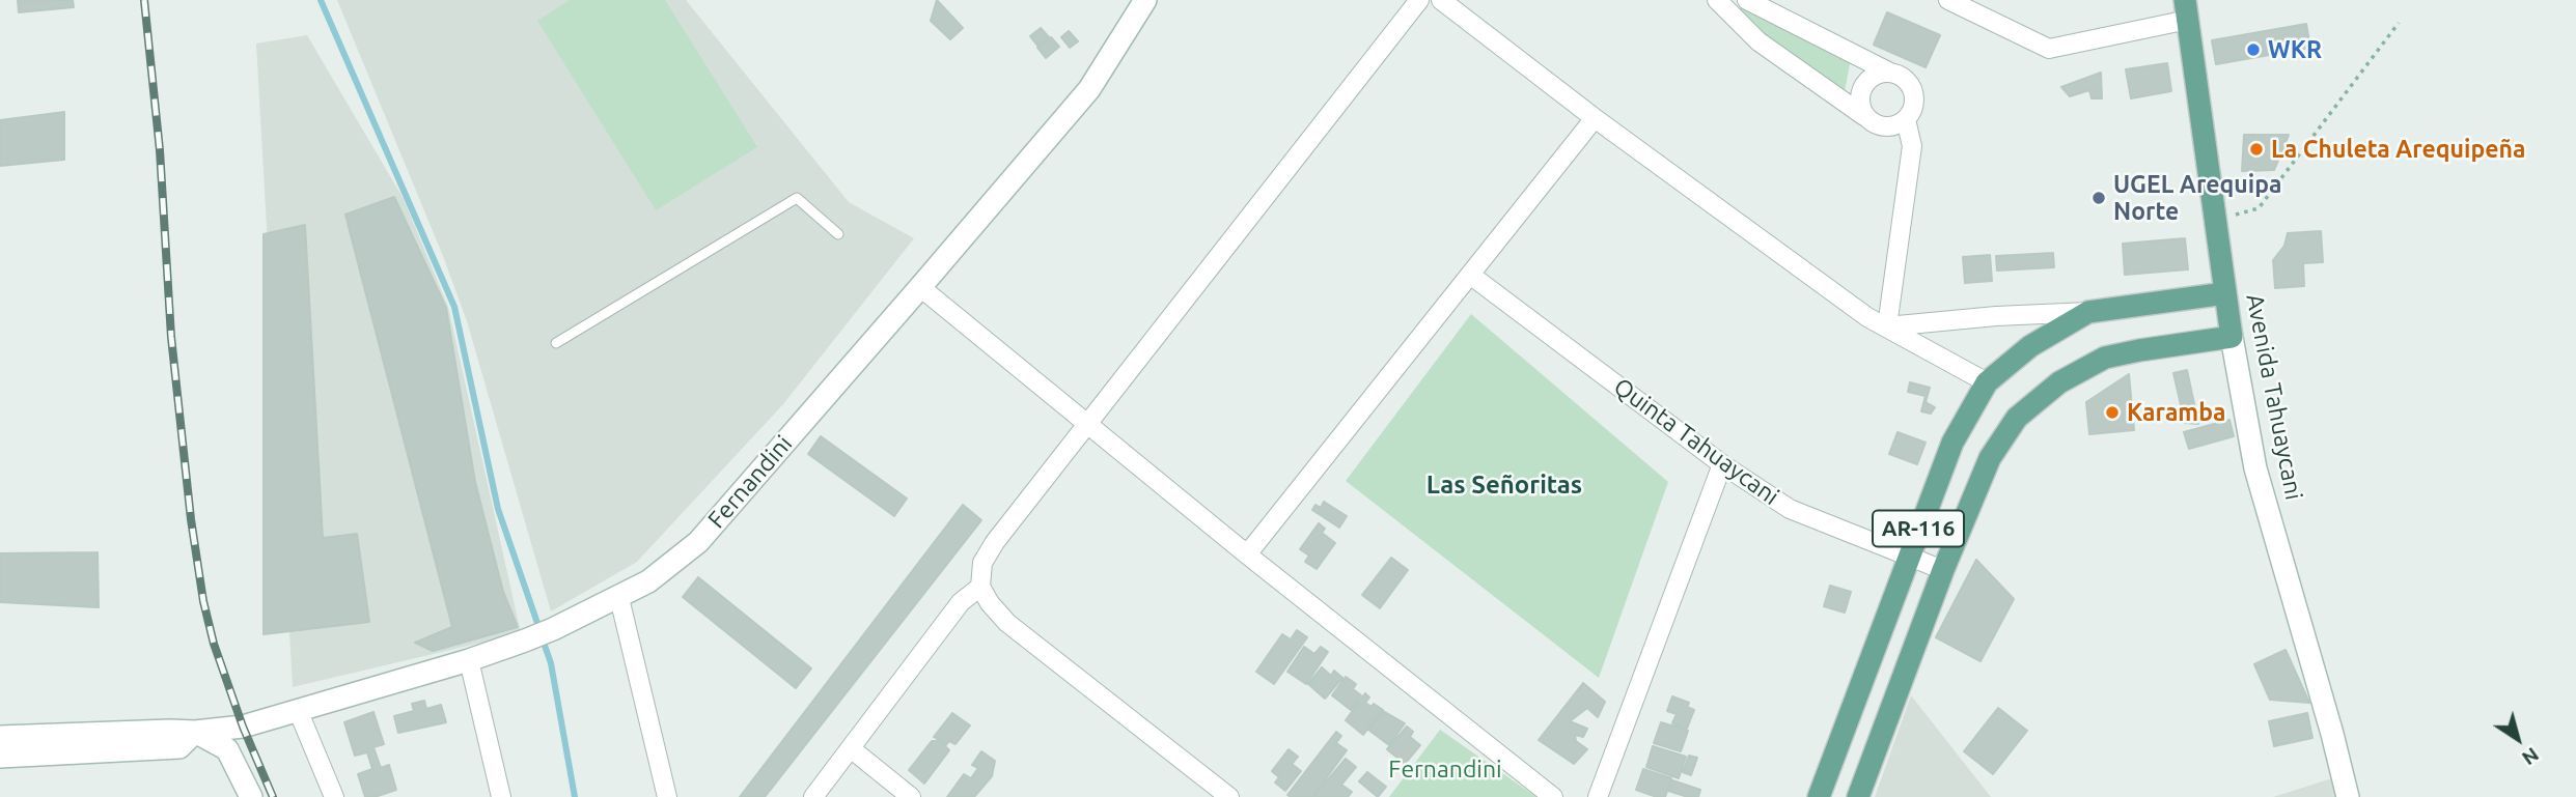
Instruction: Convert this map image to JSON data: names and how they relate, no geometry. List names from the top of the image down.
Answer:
{
  "streets": {
    "main road": ["Avenida Tahuaycani", "AR-116"],
    "street": ["Quinta Tahuaycani", "Fernandini"]
  },
  "crossings": [
    ["Avenida Tahuaycani", "AR-116"],
    ["Quinta Tahuaycani", "AR-116"]
  ],
  "districts": ["Las Señoritas"],
  "parks": ["Fernandini"],
  "places": [
    "WKR",
    "La Chuleta Arequipeña",
    "UGEL Arequipa Norte",
    "Karamba"
  ],
  "north": "bottom right"
}
